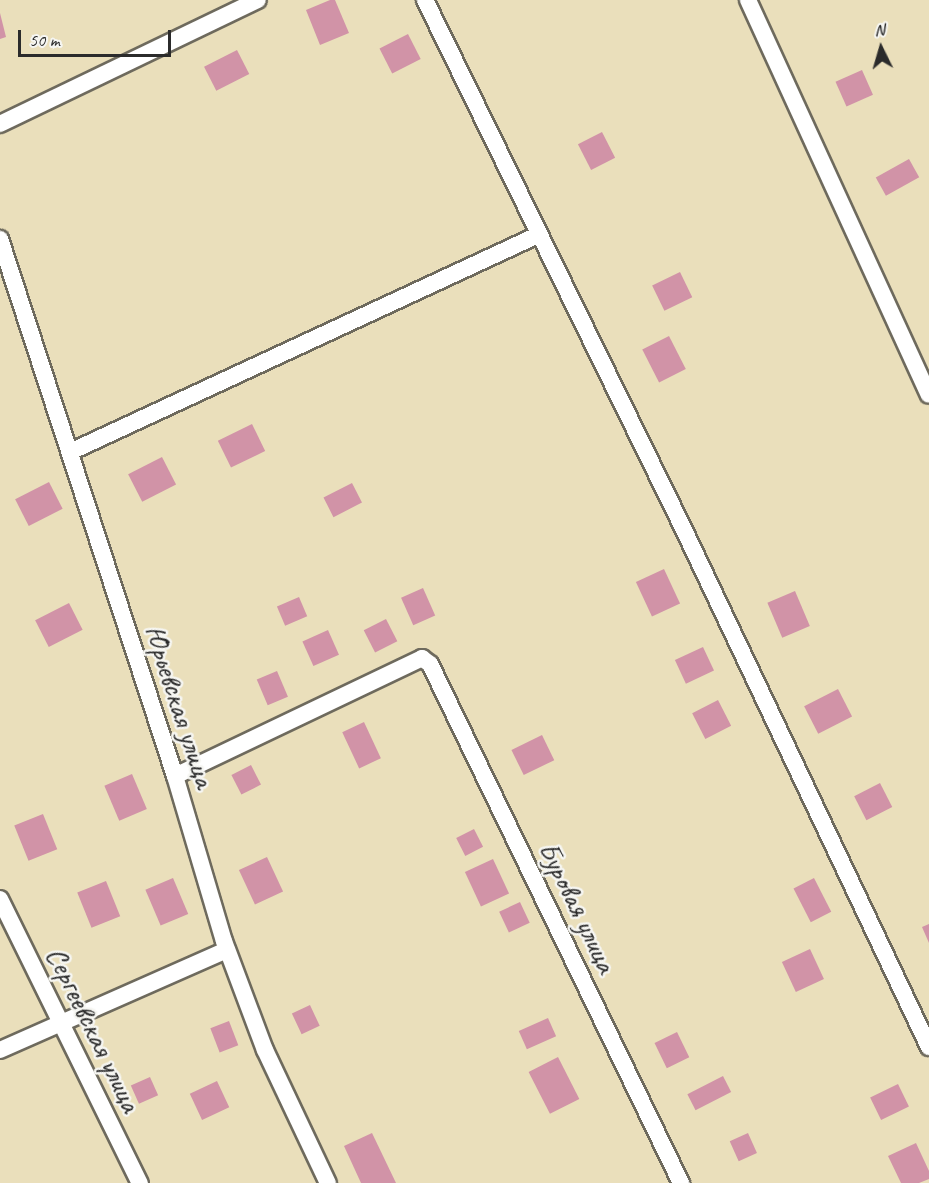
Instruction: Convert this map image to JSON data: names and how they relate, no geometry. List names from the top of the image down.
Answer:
{
  "streets": {
    "street": ["Юрьевская улица", "Буровая улица", "Сергеевская улица"]
  },
  "crossings": [
    ["Юрьевская улица", "Буровая улица"]
  ],
  "scale_bar": "50 m",
  "north": "top"
}
